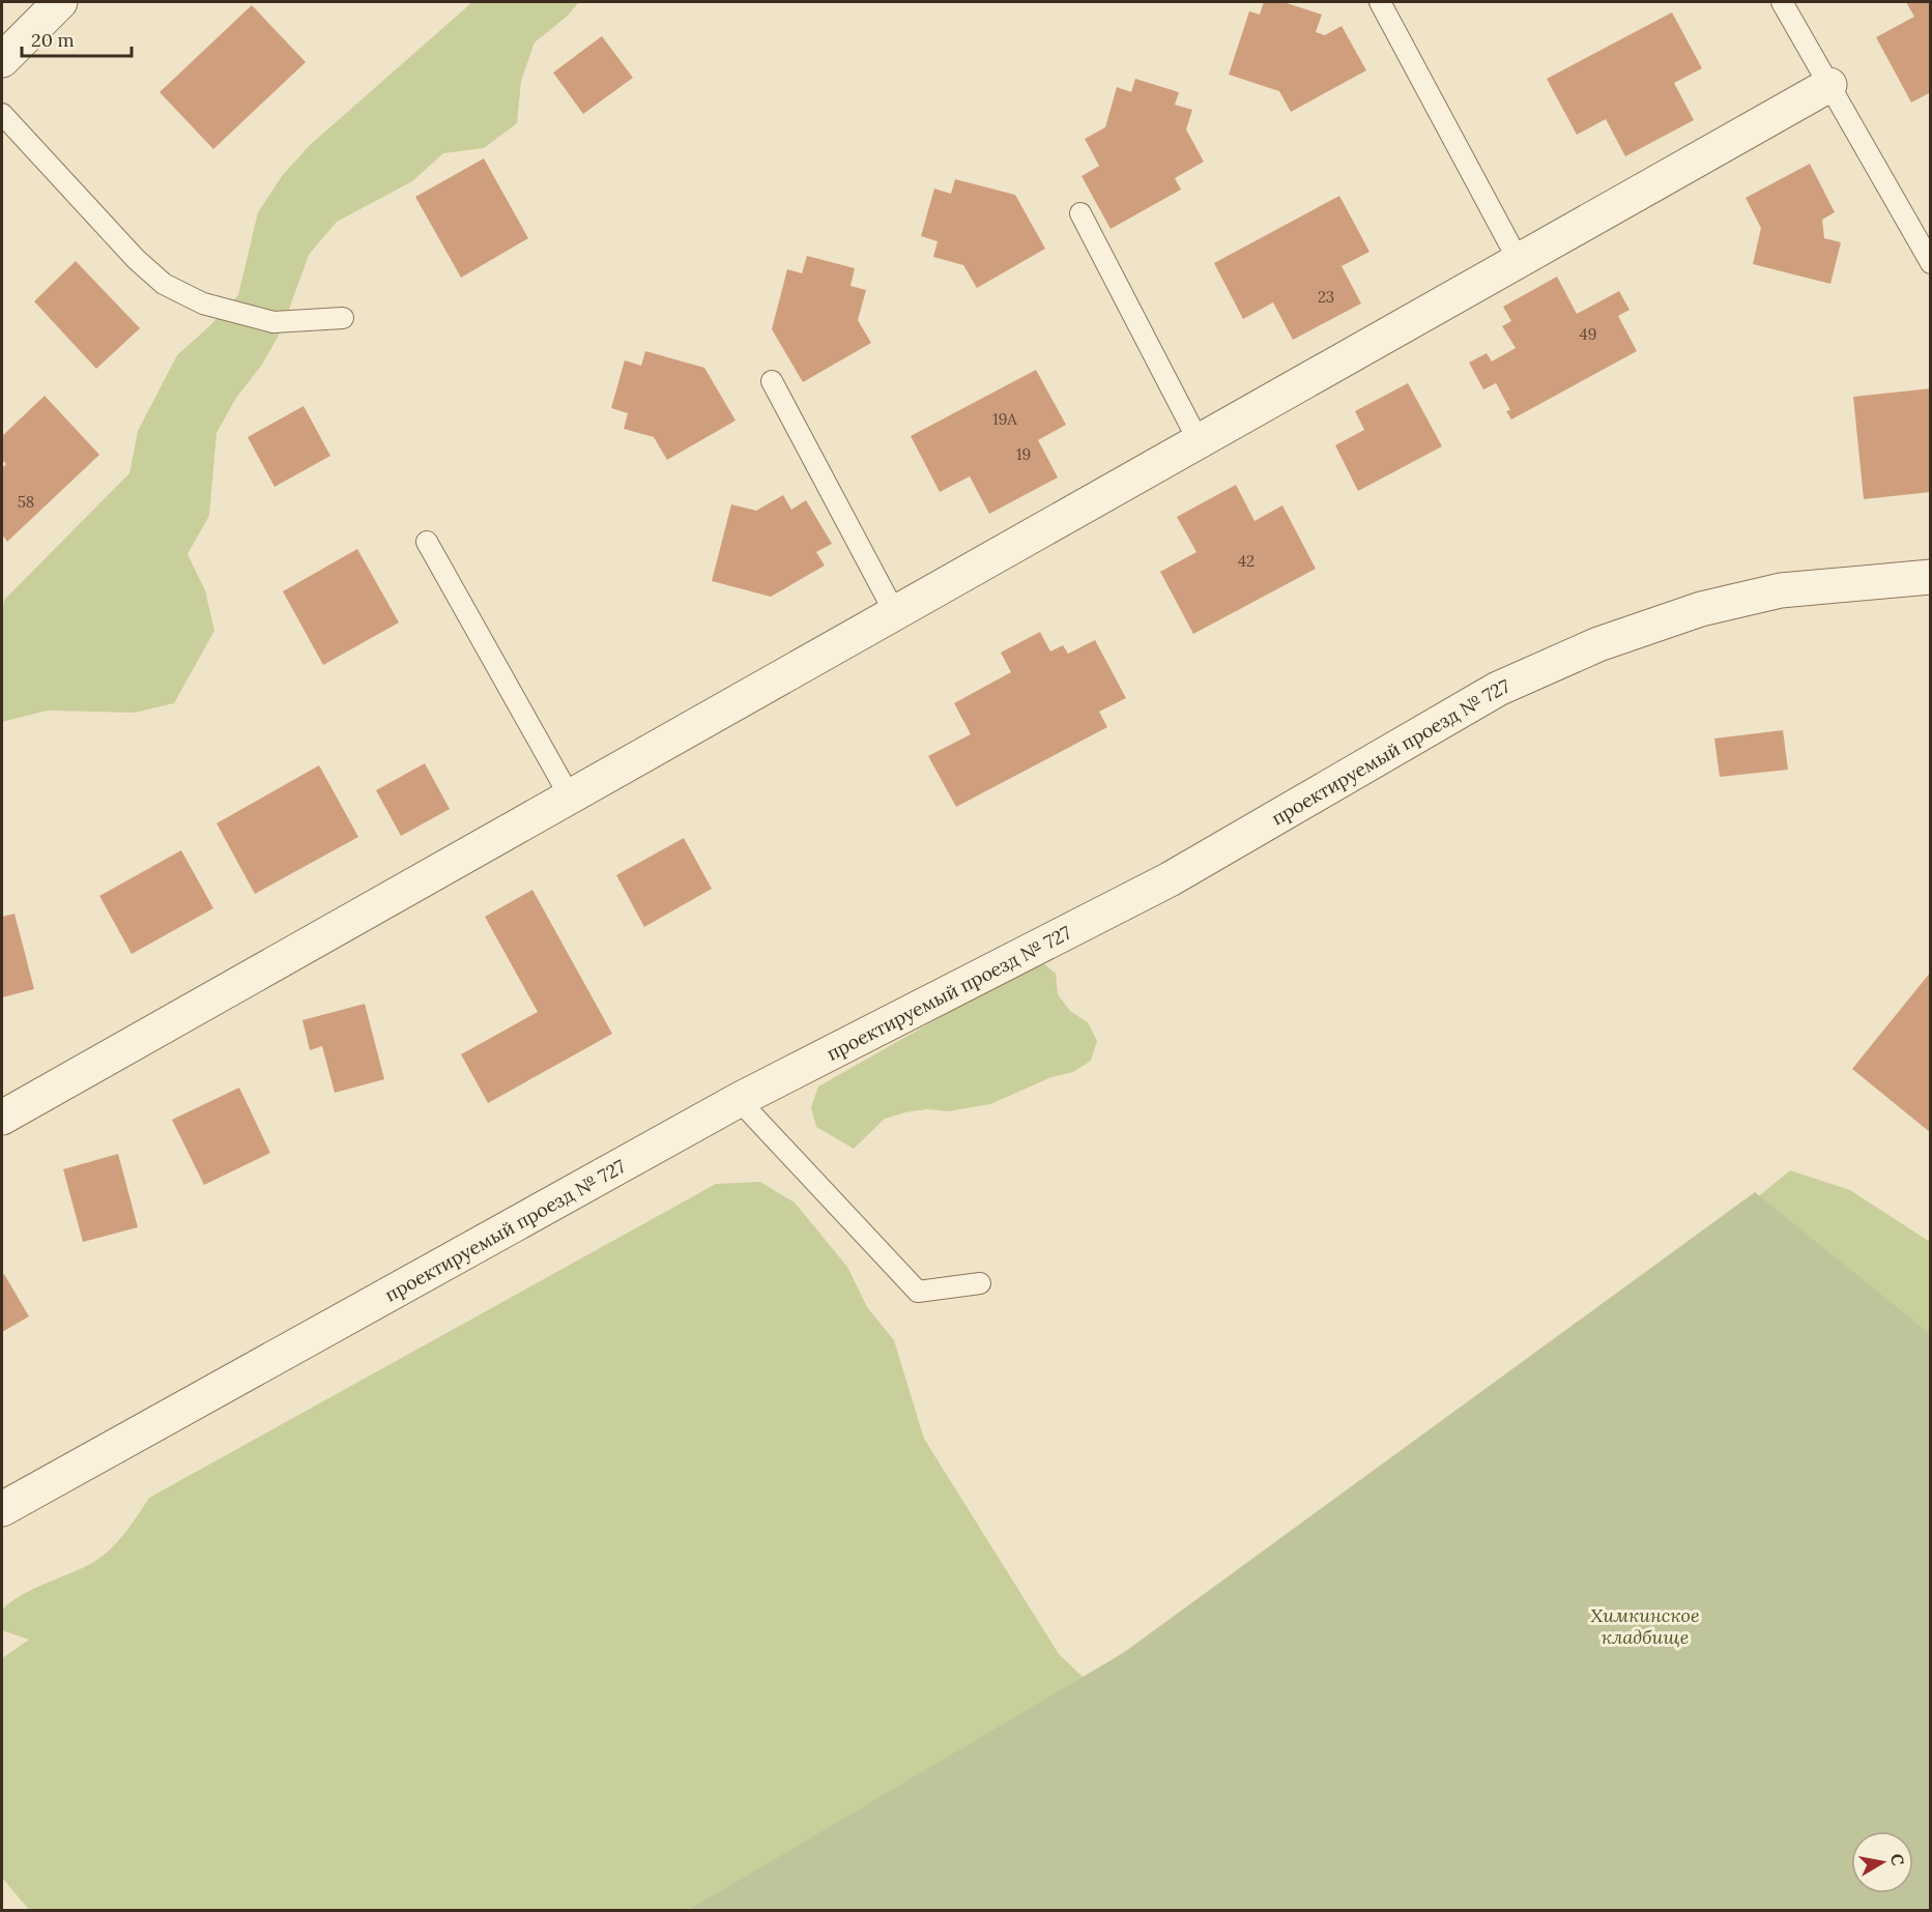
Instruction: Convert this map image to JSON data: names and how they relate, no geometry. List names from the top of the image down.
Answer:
{
  "streets": {
    "street": ["проектируемый проезд № 727"]
  },
  "parks": ["Химкинское кладбище"],
  "house_numbers": [
    "23",
    "49",
    "19А",
    "19",
    "58",
    "42"
  ],
  "scale_bar": "20 m",
  "north": "right"
}
